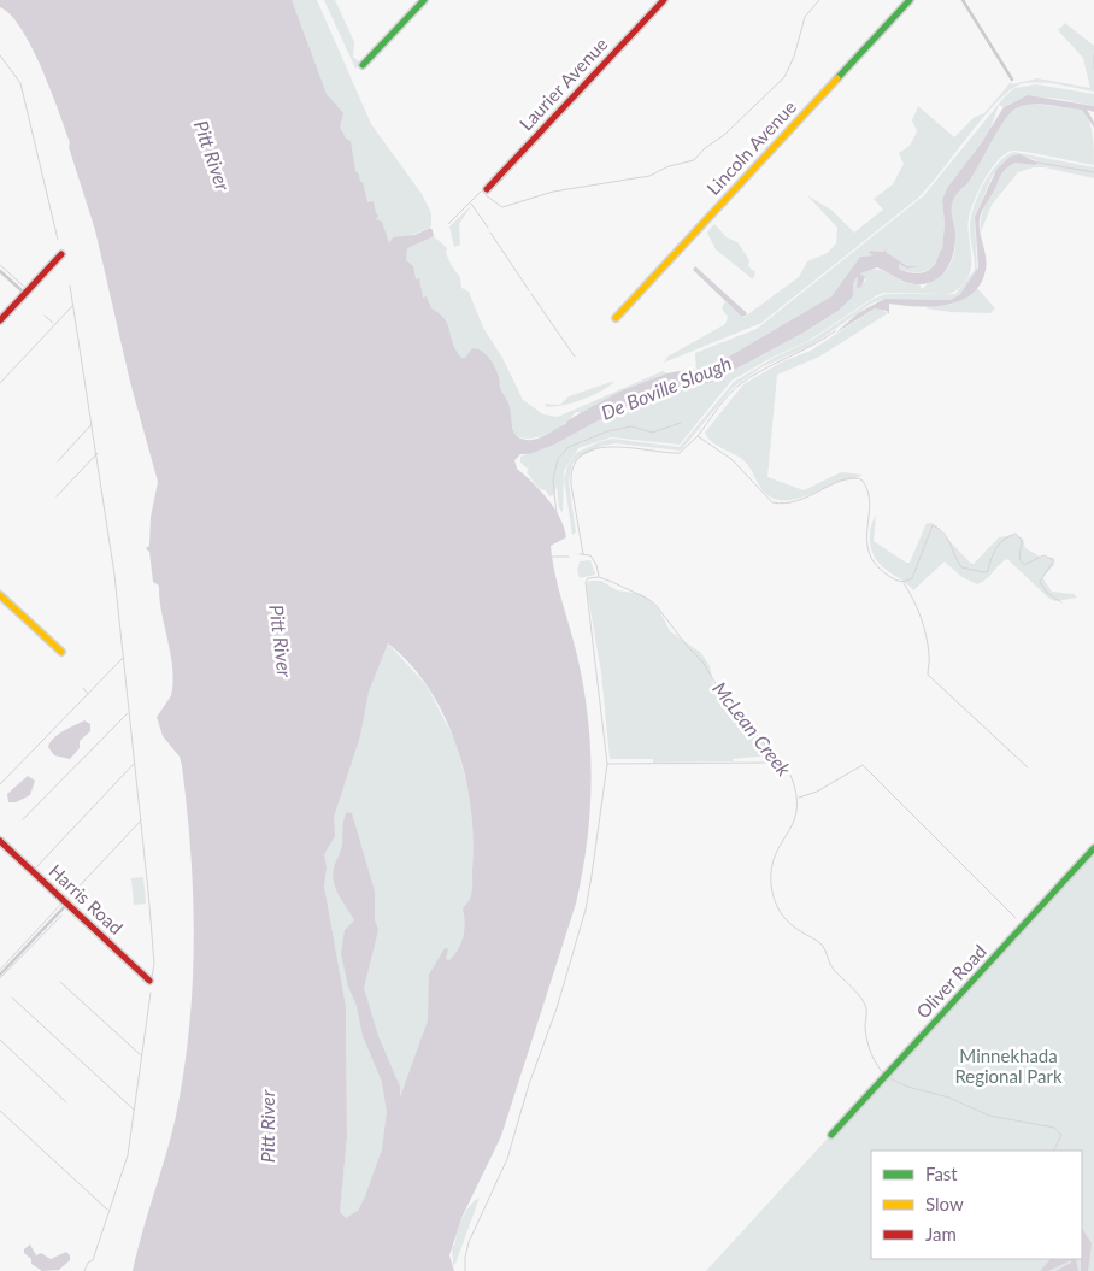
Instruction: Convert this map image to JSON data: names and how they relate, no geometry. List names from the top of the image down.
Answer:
{
  "streets": {
    "street": [
      "Laurier Avenue",
      "Lincoln Avenue",
      "Harris Road",
      "Oliver Road"
    ]
  },
  "water": ["Pitt River", "De Boville Slough", "McLean Creek"],
  "parks": ["Minnekhada Regional Park"],
  "legend": ["Fast", "Slow", "Jam"]
}
